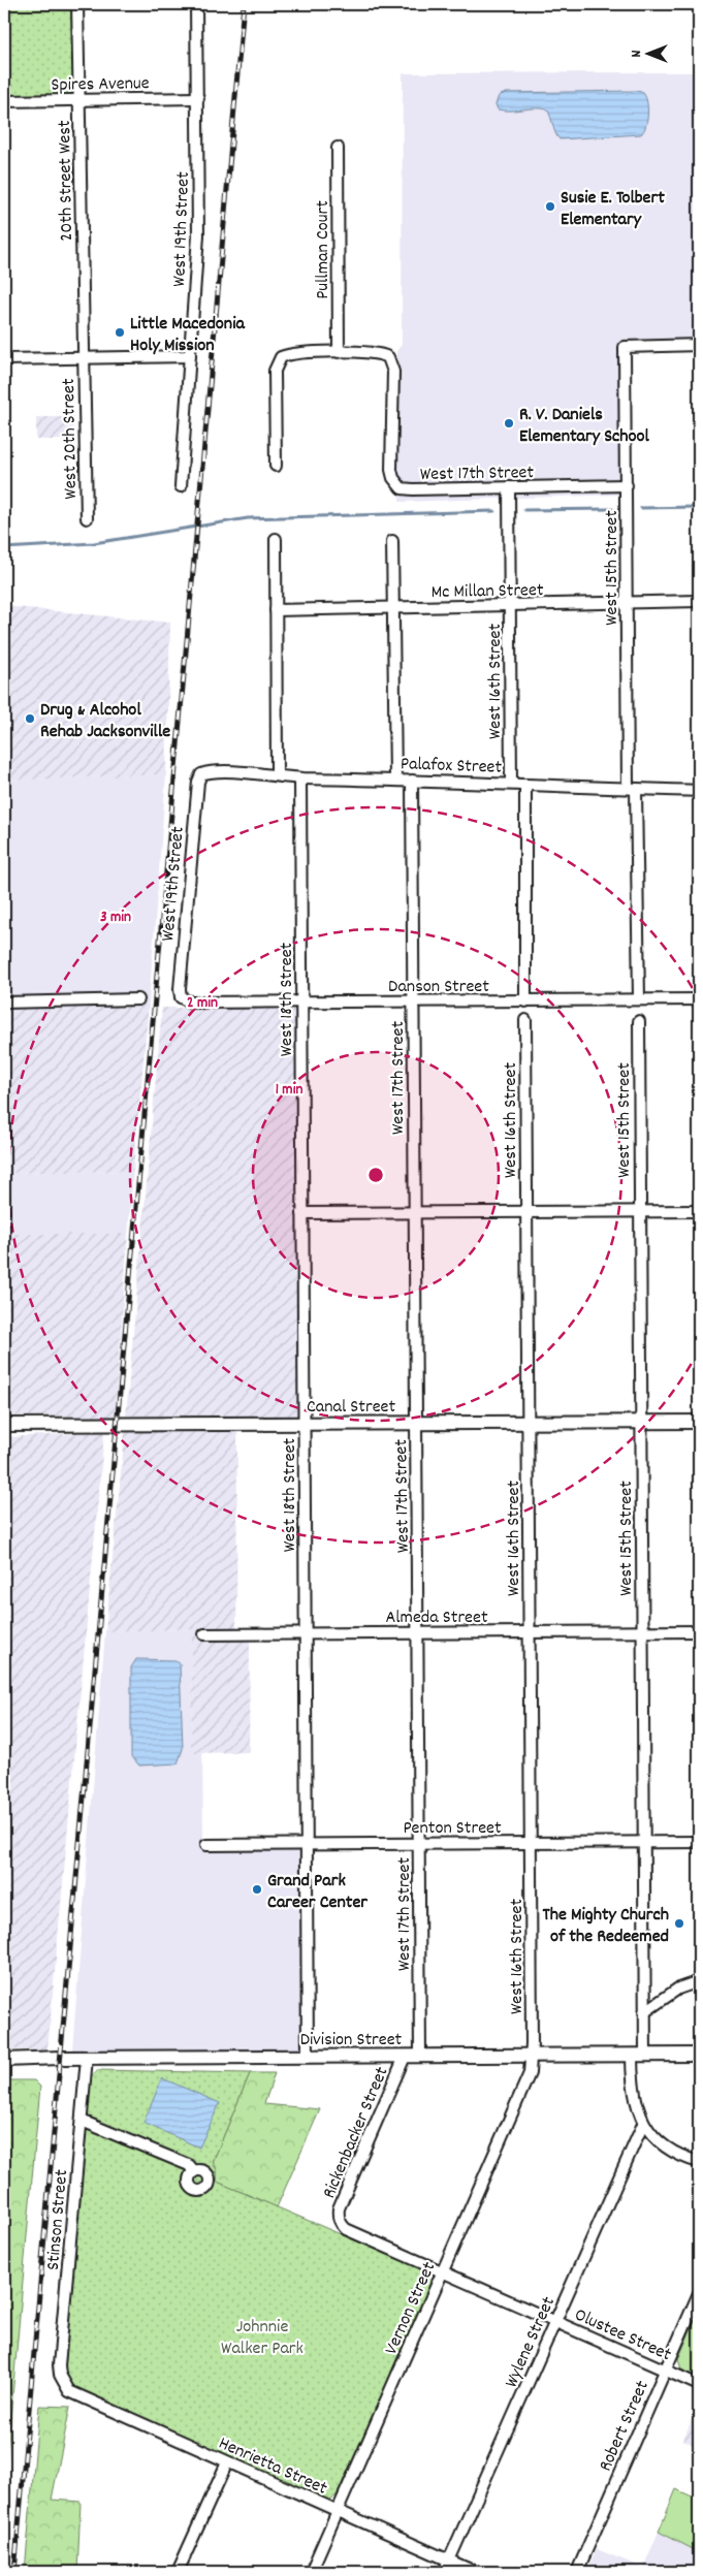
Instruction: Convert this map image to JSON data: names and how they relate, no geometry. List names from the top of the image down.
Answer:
{
  "streets": {
    "street": [
      "Spires Avenue",
      "20th Street West",
      "West 19th Street",
      "Pullman Court",
      "West 20th Street",
      "West 17th Street",
      "West 15th Street",
      "Mc Millan Street",
      "West 16th Street",
      "Palafox Street",
      "Danson Street",
      "West 18th Street",
      "Canal Street",
      "Almeda Street",
      "Penton Street",
      "Division Street",
      "Rickenbacker Street",
      "Stinson Street",
      "Vernon Street",
      "Olustee Street",
      "Wylene Street",
      "Robert Street",
      "Henrietta Street"
    ]
  },
  "crossings": [
    ["Spires Avenue", "20th Street West"],
    ["Spires Avenue", "West 19th Street"],
    ["20th Street West", "West 20th Street"],
    ["West 19th Street", "Palafox Street"],
    ["West 19th Street", "Danson Street"],
    ["Pullman Court", "West 17th Street"],
    ["West 17th Street", "West 15th Street"],
    ["West 17th Street", "West 16th Street"],
    ["West 17th Street", "Palafox Street"],
    ["West 17th Street", "Danson Street"],
    ["West 17th Street", "Canal Street"],
    ["West 17th Street", "Almeda Street"],
    ["West 17th Street", "Penton Street"],
    ["West 17th Street", "Division Street"],
    ["West 15th Street", "Mc Millan Street"],
    ["West 15th Street", "Palafox Street"],
    ["West 15th Street", "Danson Street"],
    ["West 15th Street", "Canal Street"],
    ["West 15th Street", "Almeda Street"],
    ["West 15th Street", "Penton Street"],
    ["West 15th Street", "Division Street"],
    ["West 15th Street", "Wylene Street"],
    ["Mc Millan Street", "West 16th Street"],
    ["West 16th Street", "Palafox Street"],
    ["West 16th Street", "Canal Street"],
    ["West 16th Street", "Almeda Street"],
    ["West 16th Street", "Penton Street"],
    ["West 16th Street", "Division Street"],
    ["West 16th Street", "Vernon Street"],
    ["Palafox Street", "West 18th Street"],
    ["Danson Street", "West 18th Street"],
    ["West 18th Street", "Canal Street"],
    ["West 18th Street", "Almeda Street"],
    ["West 18th Street", "Penton Street"],
    ["West 18th Street", "Division Street"],
    ["Division Street", "Rickenbacker Street"],
    ["Division Street", "Stinson Street"],
    ["Division Street", "Vernon Street"],
    ["Rickenbacker Street", "Olustee Street"],
    ["Stinson Street", "Henrietta Street"],
    ["Vernon Street", "Olustee Street"],
    ["Vernon Street", "Henrietta Street"],
    ["Olustee Street", "Wylene Street"],
    ["Olustee Street", "Robert Street"],
    ["Wylene Street", "Henrietta Street"]
  ],
  "parks": ["Johnnie Walker Park"],
  "places": [
    "Susie E. Tolbert Elementary",
    "Little Macedonia Holy Mission",
    "R. V. Daniels Elementary School",
    "Drug & Alcohol Rehab Jacksonville",
    "Grand Park Career Center",
    "The Mighty Church of the Redeemed"
  ],
  "north": "left",
  "rings": ["3 min", "2 min", "1 min"]
}
